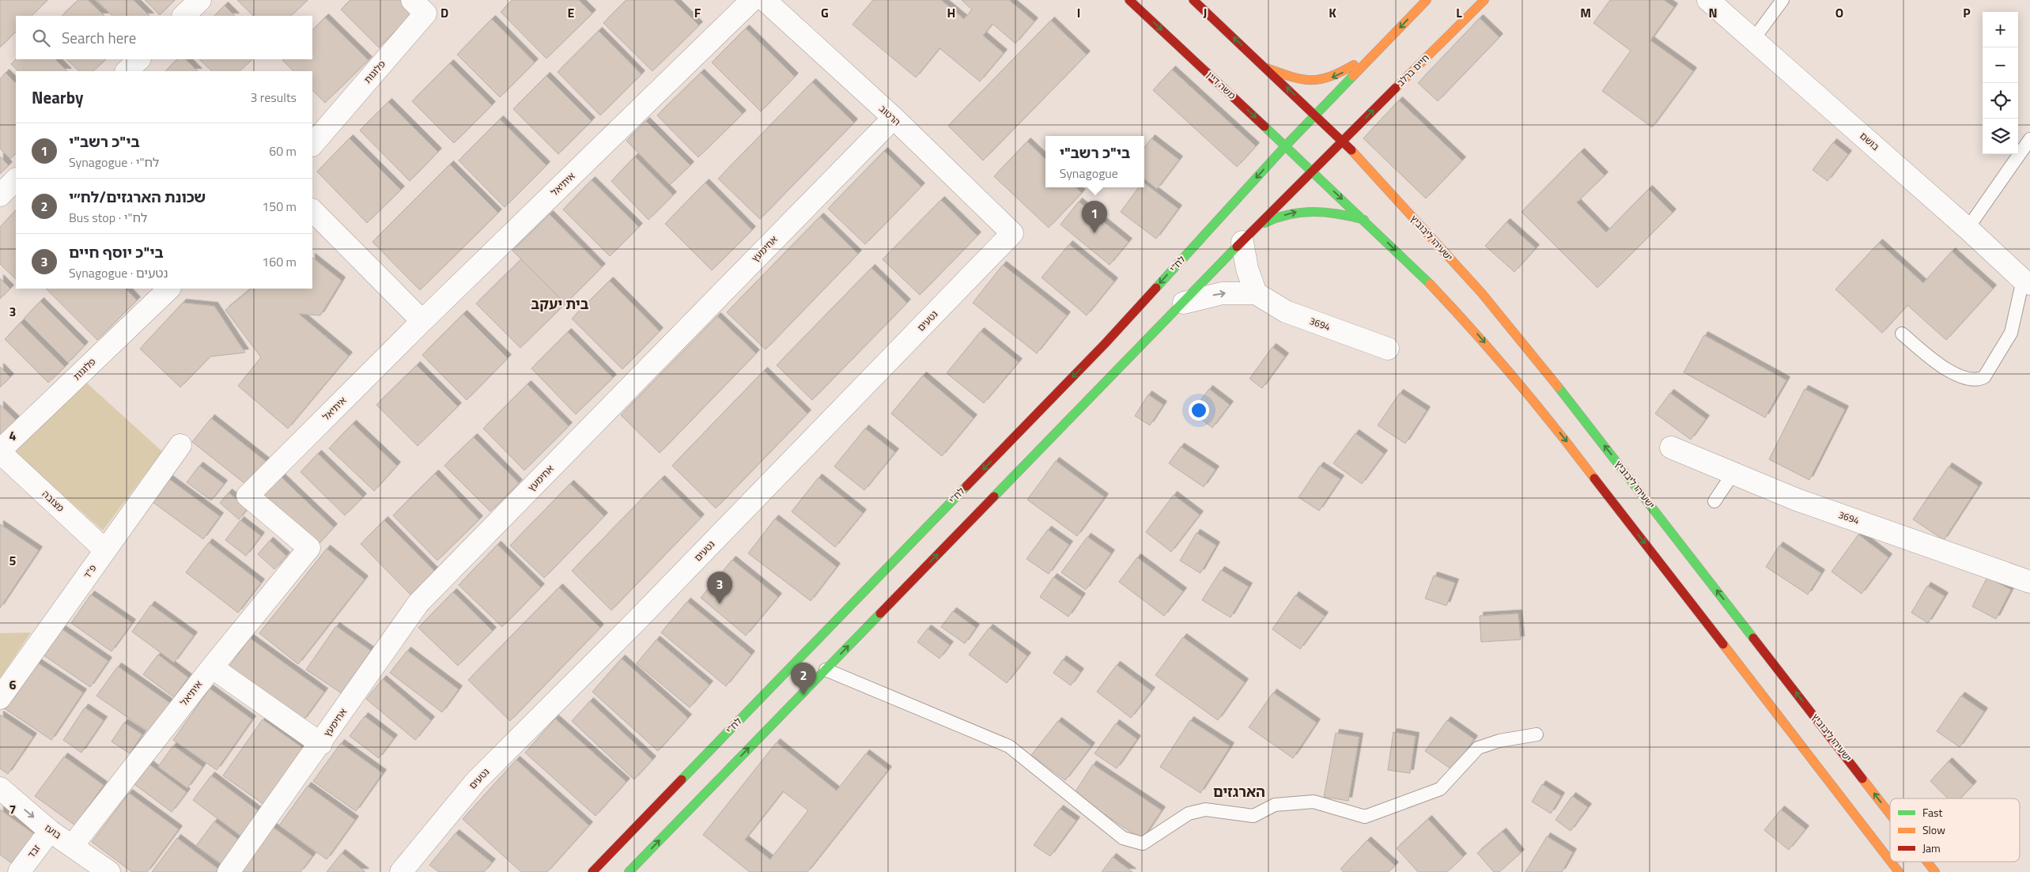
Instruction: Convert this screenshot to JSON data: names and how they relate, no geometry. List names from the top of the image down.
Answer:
{
  "streets": {
    "main road": [
      "חיים ברלב",
      "משה דיין",
      "ישעיהו ליבוביץ",
      "לח\"י"
    ],
    "street": [
      "פלוגות",
      "הרטוב",
      "בושם",
      "איתיאל",
      "אחימעץ",
      "נטעים",
      "3694",
      "מצובה",
      "פ\"ד",
      "בועז",
      "זבד"
    ]
  },
  "crossings": [
    ["חיים ברלב", "ישעיהו ליבוביץ"],
    ["פלוגות", "מצובה"],
    ["משה דיין", "לח\"י"],
    ["הרטוב", "אחימעץ"],
    ["הרטוב", "נטעים"],
    ["איתיאל", "בועז"],
    ["ישעיהו ליבוביץ", "לח\"י"],
    ["מצובה", "פ\"ד"],
    ["בועז", "זבד"]
  ],
  "one_way": ["בועז"],
  "districts": ["בית יעקב", "הארגזים"],
  "legend": ["Fast", "Slow", "Jam"],
  "page": {
    "map_buttons": ["+", "−"],
    "search": "Search here",
    "heading": ["Nearby", "3 results"],
    "list": [
      {
        "mark": "1",
        "name": "בי\"כ רשב\"י",
        "note": "Synagogue · לח\"י",
        "value": "60 m"
      },
      {
        "mark": "2",
        "name": "שכונת הארגזים/לח״י",
        "note": "Bus stop · לח\"י",
        "value": "150 m"
      },
      {
        "mark": "3",
        "name": "בי\"כ יוסף חיים",
        "note": "Synagogue · נטעים",
        "value": "160 m"
      }
    ],
    "popup": ["בי\"כ רשב\"י", "Synagogue"],
    "pins": ["1", "3", "2"]
  },
  "grid": {
    "columns": [
      "D",
      "E",
      "F",
      "G",
      "H",
      "I",
      "J",
      "K",
      "L",
      "M",
      "N",
      "O",
      "P"
    ],
    "rows": [
      "3",
      "4",
      "5",
      "6",
      "7"
    ]
  }
}
